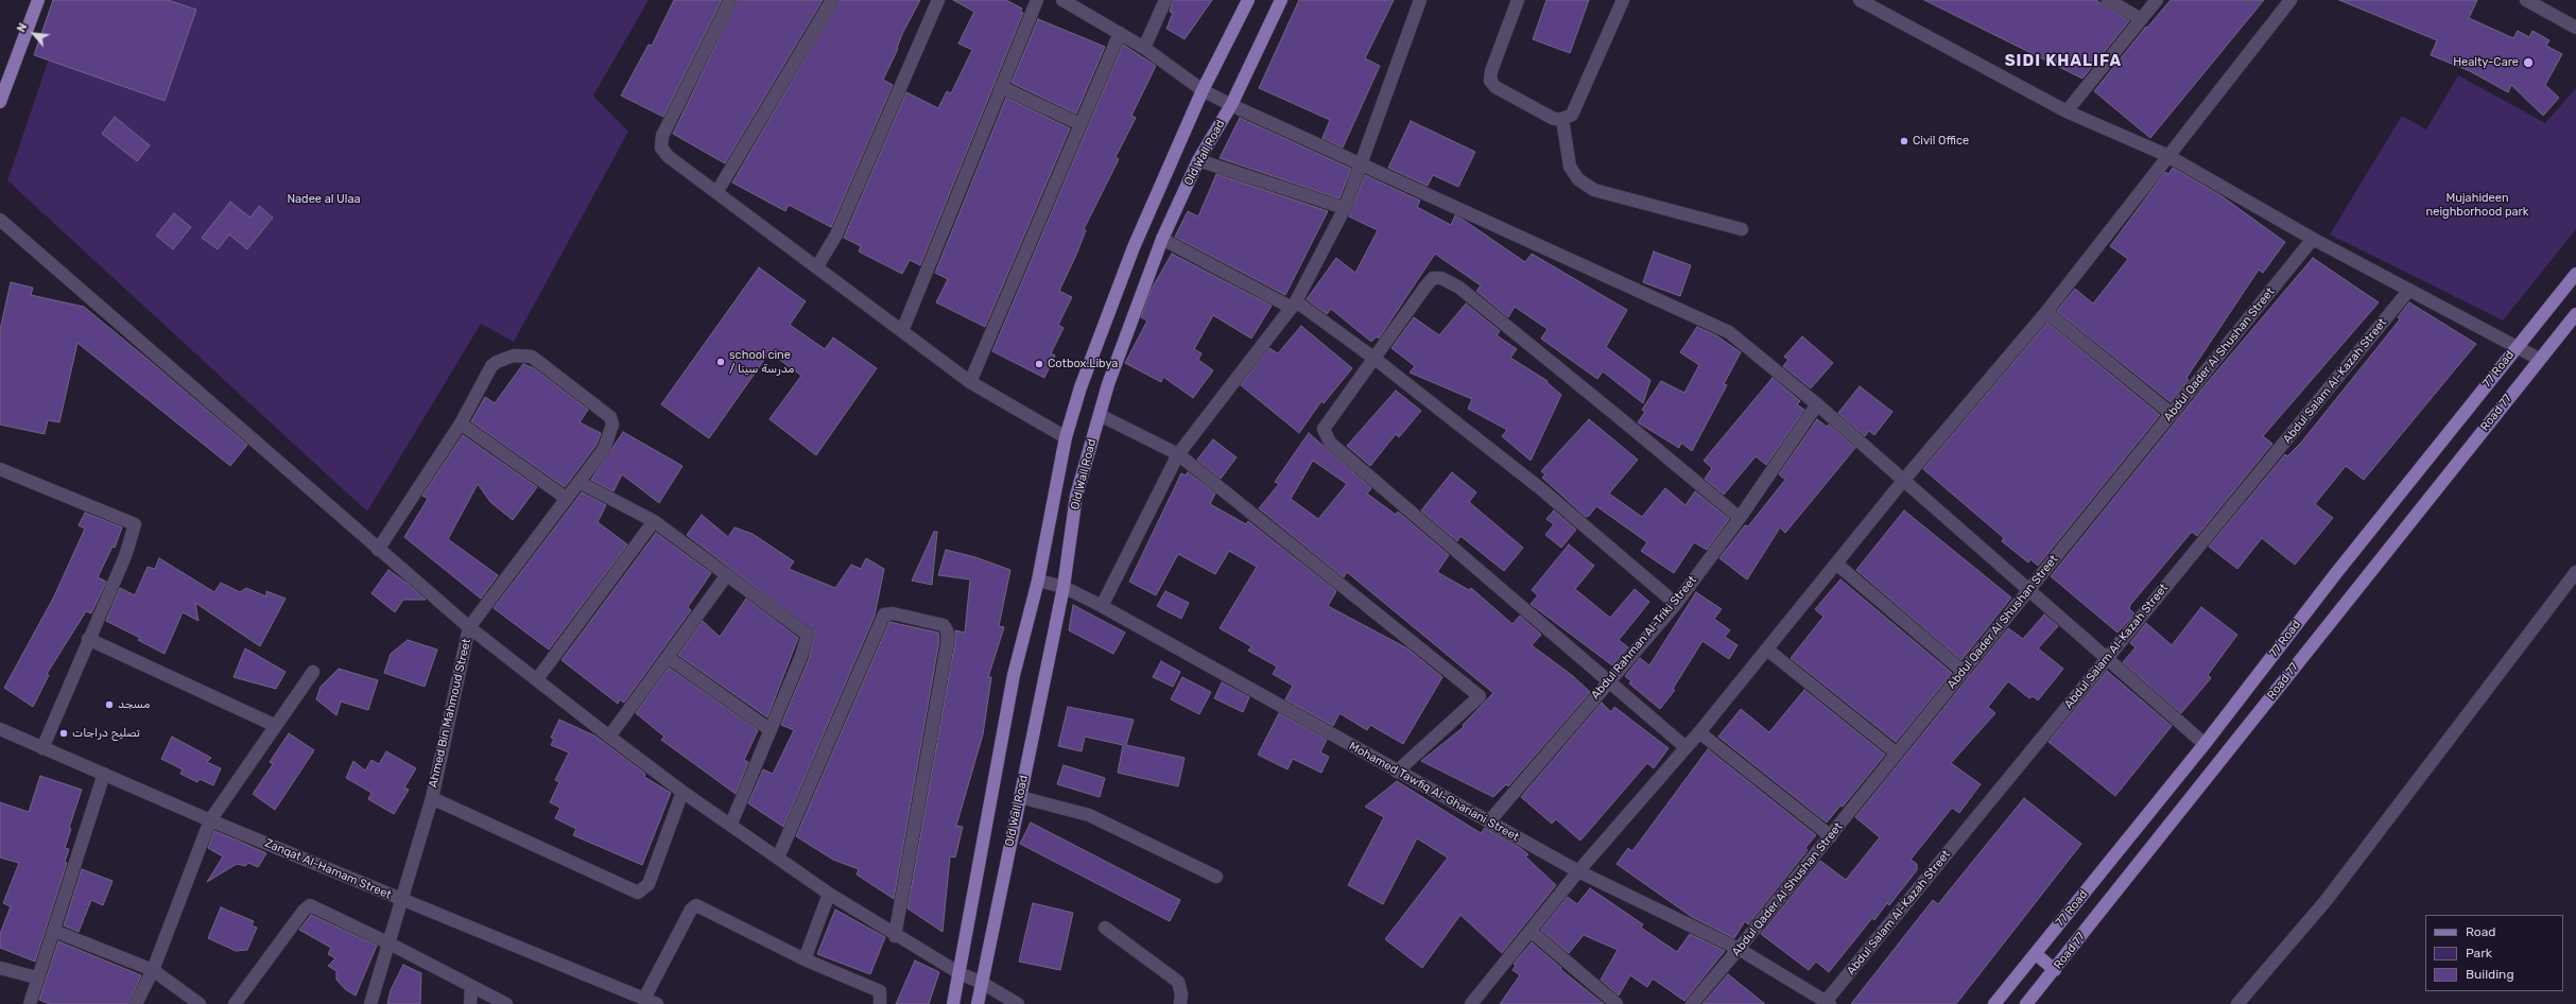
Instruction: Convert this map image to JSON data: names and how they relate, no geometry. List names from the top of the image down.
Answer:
{
  "streets": {
    "main road": ["Old Wall Road", "77 Road", "Road 77"],
    "street": [
      "Abdul Qader Al Shushan Street",
      "Abdul Salam Al-Kazah Street",
      "Abdul Rahman Al-Triki Street",
      "Ahmed Bin Mahmoud Street",
      "Mohamed Tawfiq Al-Ghariani Street",
      "Zanqat Al-Hamam Street"
    ]
  },
  "crossings": [
    ["Old Wall Road", "Mohamed Tawfiq Al-Ghariani Street"],
    ["Abdul Qader Al Shushan Street", "Mohamed Tawfiq Al-Ghariani Street"],
    ["Abdul Salam Al-Kazah Street", "Mohamed Tawfiq Al-Ghariani Street"],
    ["Abdul Rahman Al-Triki Street", "Mohamed Tawfiq Al-Ghariani Street"],
    ["Ahmed Bin Mahmoud Street", "Zanqat Al-Hamam Street"]
  ],
  "districts": ["SIDI KHALIFA"],
  "parks": ["Mujahideen neighborhood park", "Nadee al Ulaa"],
  "places": [
    "Healty-Care",
    "Civil Office",
    "school cine / مدرسة سينا",
    "Cotbox.Libya",
    "مسجد",
    "تصليح دراجات"
  ],
  "legend": ["Road", "Park", "Building"],
  "north": "top left"
}
